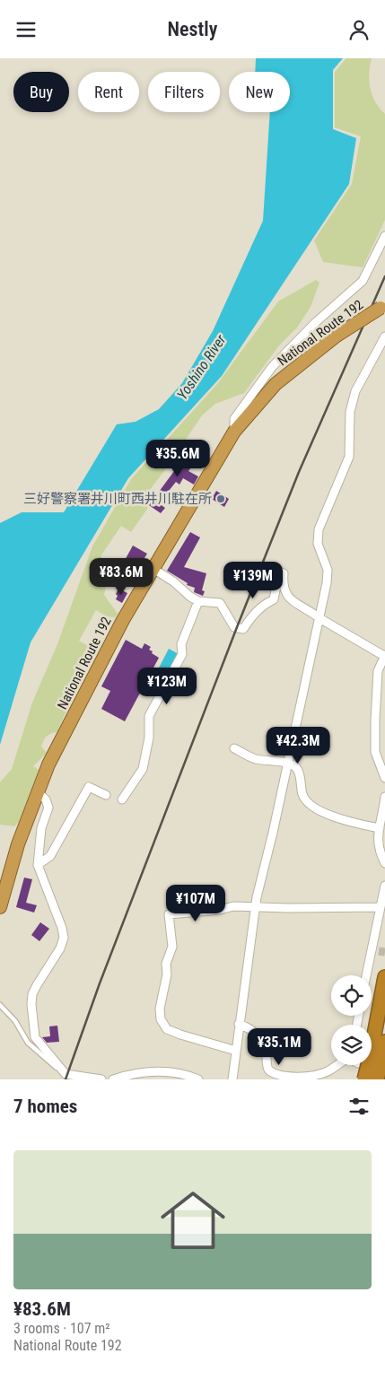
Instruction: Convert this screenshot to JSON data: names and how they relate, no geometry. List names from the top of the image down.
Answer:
{
  "streets": {
    "highway": ["National Route 192"]
  },
  "water": ["Yoshino River"],
  "places": ["三好警察署井川町西井川駐在所"],
  "page": {
    "header": "Nestly",
    "chip": [
      "Buy",
      "Rent",
      "Filters",
      "New"
    ],
    "price": [
      "¥35.6M",
      "¥83.6M",
      "¥139M",
      "¥123M",
      "¥42.3M",
      "¥107M",
      "¥35.1M"
    ],
    "heading": "7 homes",
    "list": [
      {
        "name": "¥83.6M",
        "note": "3 rooms · 107 m² · National Route 192"
      }
    ]
  }
}
